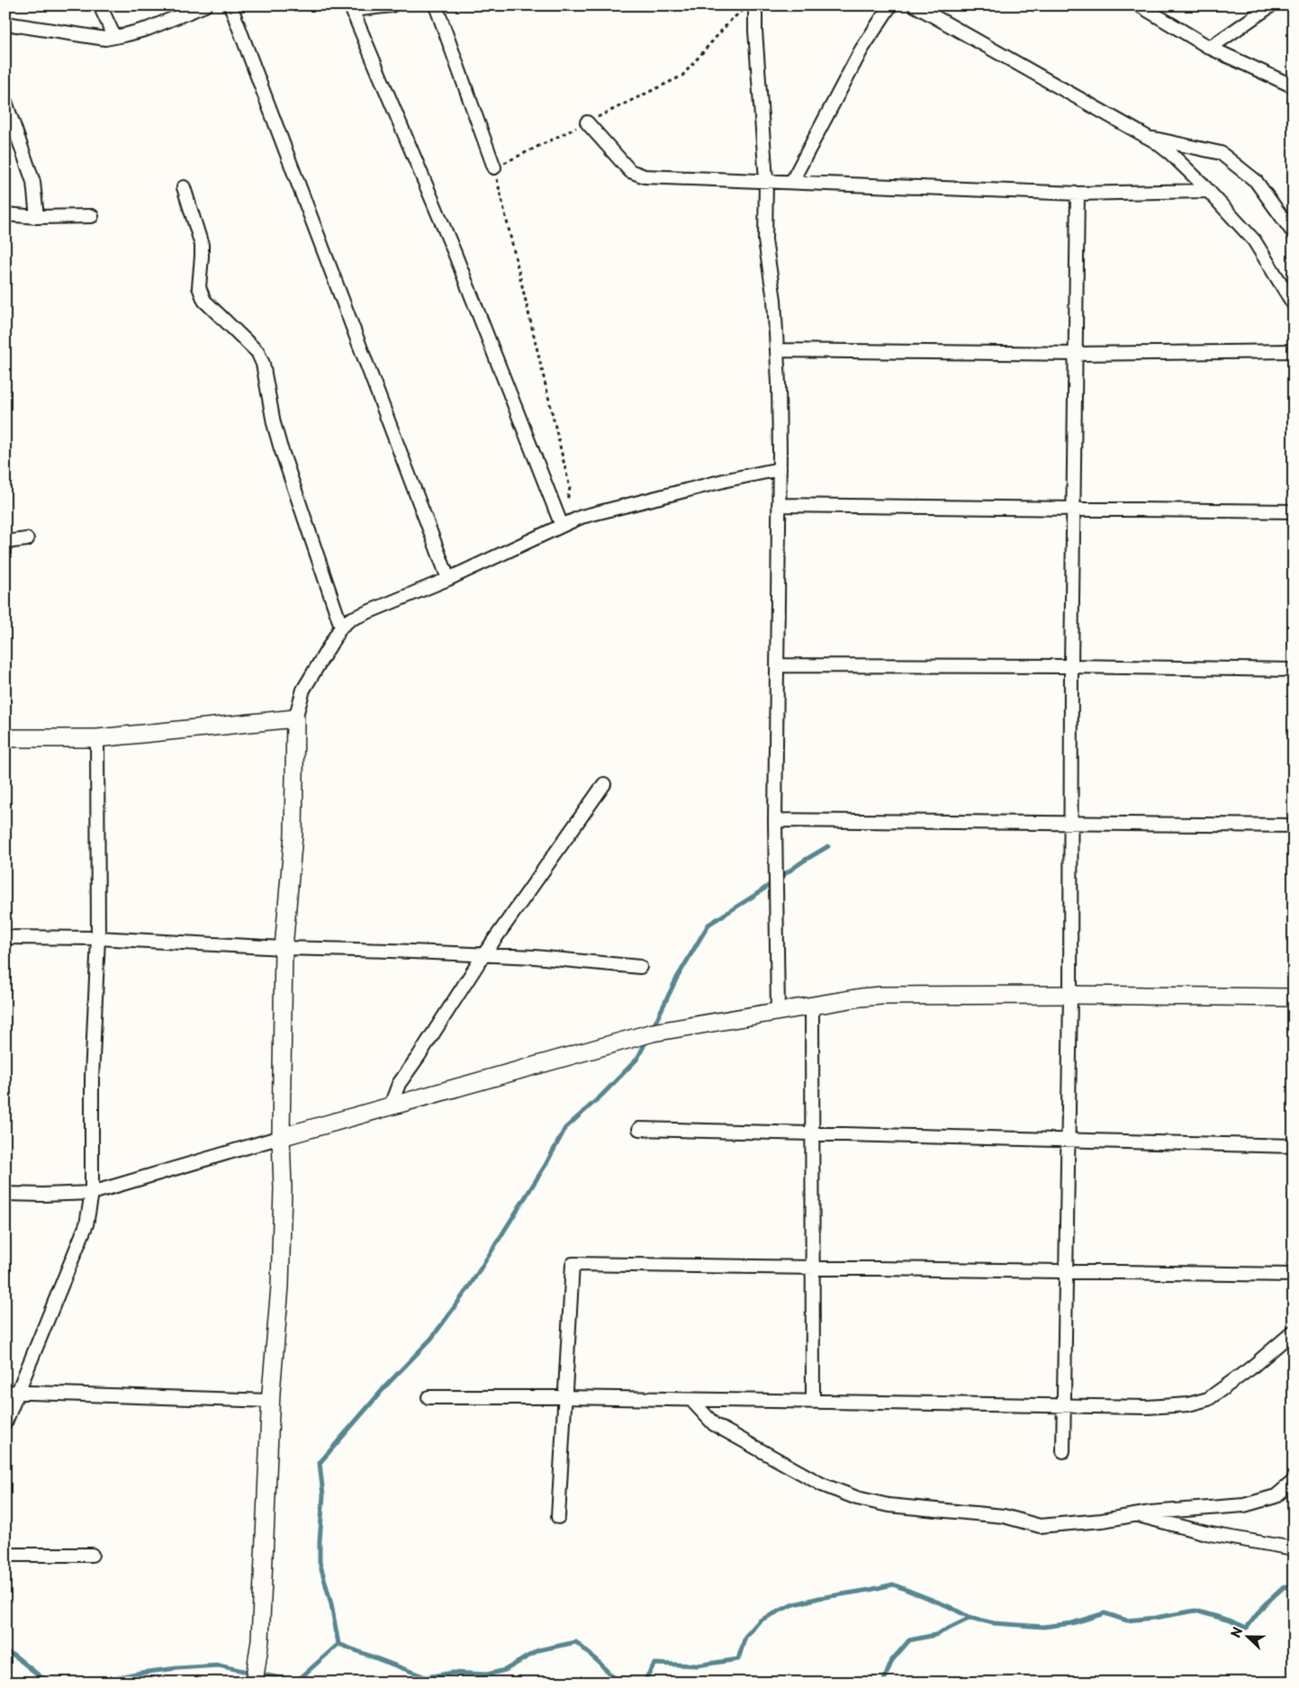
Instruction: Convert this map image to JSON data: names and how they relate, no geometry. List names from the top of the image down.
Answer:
{
  "north": "left"
}
